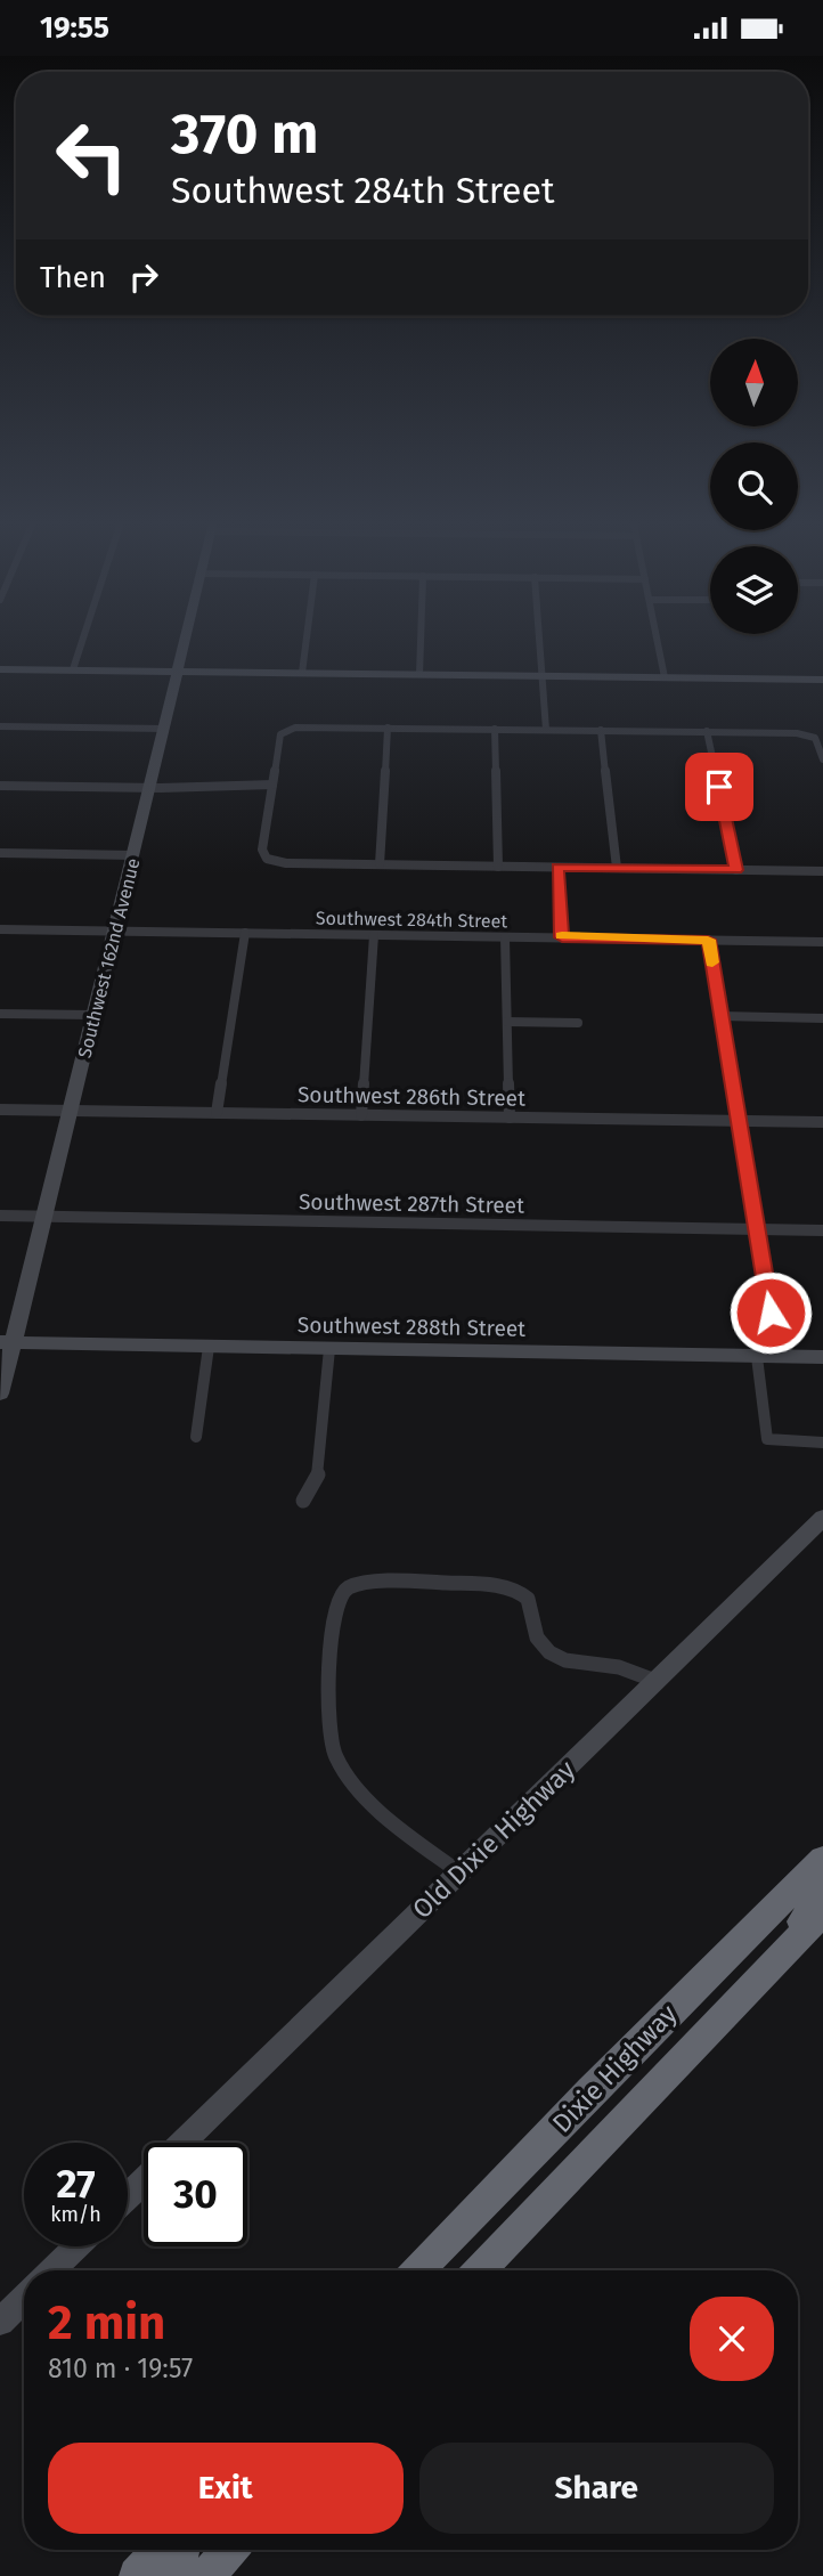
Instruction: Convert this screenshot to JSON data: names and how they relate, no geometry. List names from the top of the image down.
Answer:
{
  "streets": {
    "highway": ["Dixie Highway"],
    "street": [
      "Southwest 284th Street",
      "Southwest 162nd Avenue",
      "Southwest 286th Street",
      "Southwest 287th Street",
      "Southwest 288th Street",
      "Old Dixie Highway"
    ]
  },
  "crossings": [
    ["Southwest 284th Street", "Southwest 162nd Avenue"],
    ["Southwest 162nd Avenue", "Southwest 286th Street"],
    ["Southwest 162nd Avenue", "Southwest 287th Street"],
    ["Southwest 162nd Avenue", "Southwest 288th Street"]
  ],
  "north": "top",
  "page": {
    "status": "19:55",
    "turn": ["370 m", "Southwest 284th Street"],
    "then": "Then",
    "speed": "27 km/h",
    "limit": "30",
    "heading": ["2 min", "810 m · 19:57"],
    "buttons": ["Exit", "Share"]
  }
}
